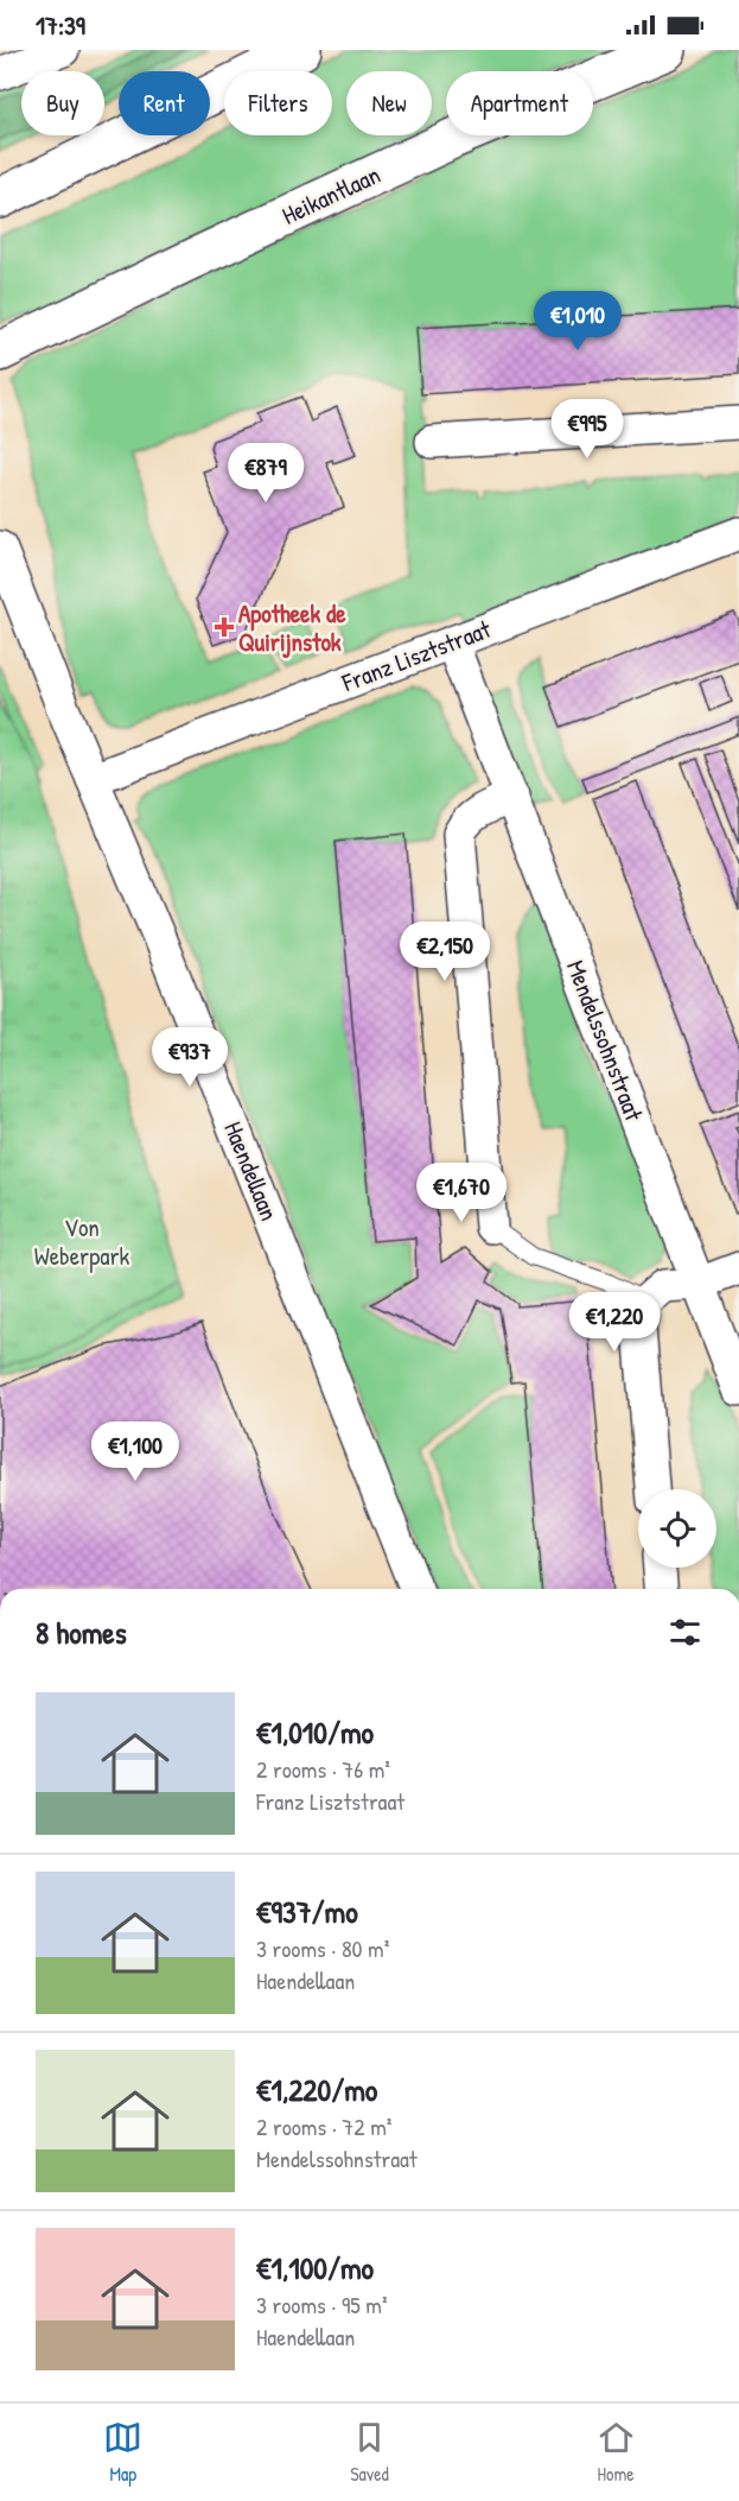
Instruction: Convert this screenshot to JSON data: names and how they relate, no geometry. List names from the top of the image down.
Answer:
{
  "streets": {
    "street": [
      "Heikantlaan",
      "Franz Lisztstraat",
      "Mendelssohnstraat",
      "Haendellaan"
    ]
  },
  "crossings": [
    ["Franz Lisztstraat", "Mendelssohnstraat"],
    ["Franz Lisztstraat", "Haendellaan"]
  ],
  "parks": ["Von Weberpark"],
  "places": {
    "health": ["Apotheek de Quirijnstok"]
  },
  "page": {
    "status": "17:39",
    "chip": [
      "Buy",
      "Rent",
      "Filters",
      "New",
      "Apartment"
    ],
    "price": [
      "€1,010",
      "€995",
      "€879",
      "€2,150",
      "€937",
      "€1,670",
      "€1,220",
      "€1,100"
    ],
    "heading": "8 homes",
    "list": [
      {
        "name": "€1,010/mo",
        "note": "2 rooms · 76 m² · Franz Lisztstraat"
      },
      {
        "name": "€937/mo",
        "note": "3 rooms · 80 m² · Haendellaan"
      },
      {
        "name": "€1,220/mo",
        "note": "2 rooms · 72 m² · Mendelssohnstraat"
      },
      {
        "name": "€1,100/mo",
        "note": "3 rooms · 95 m² · Haendellaan"
      }
    ],
    "tabs": ["Map", "Saved", "Home"]
  }
}
